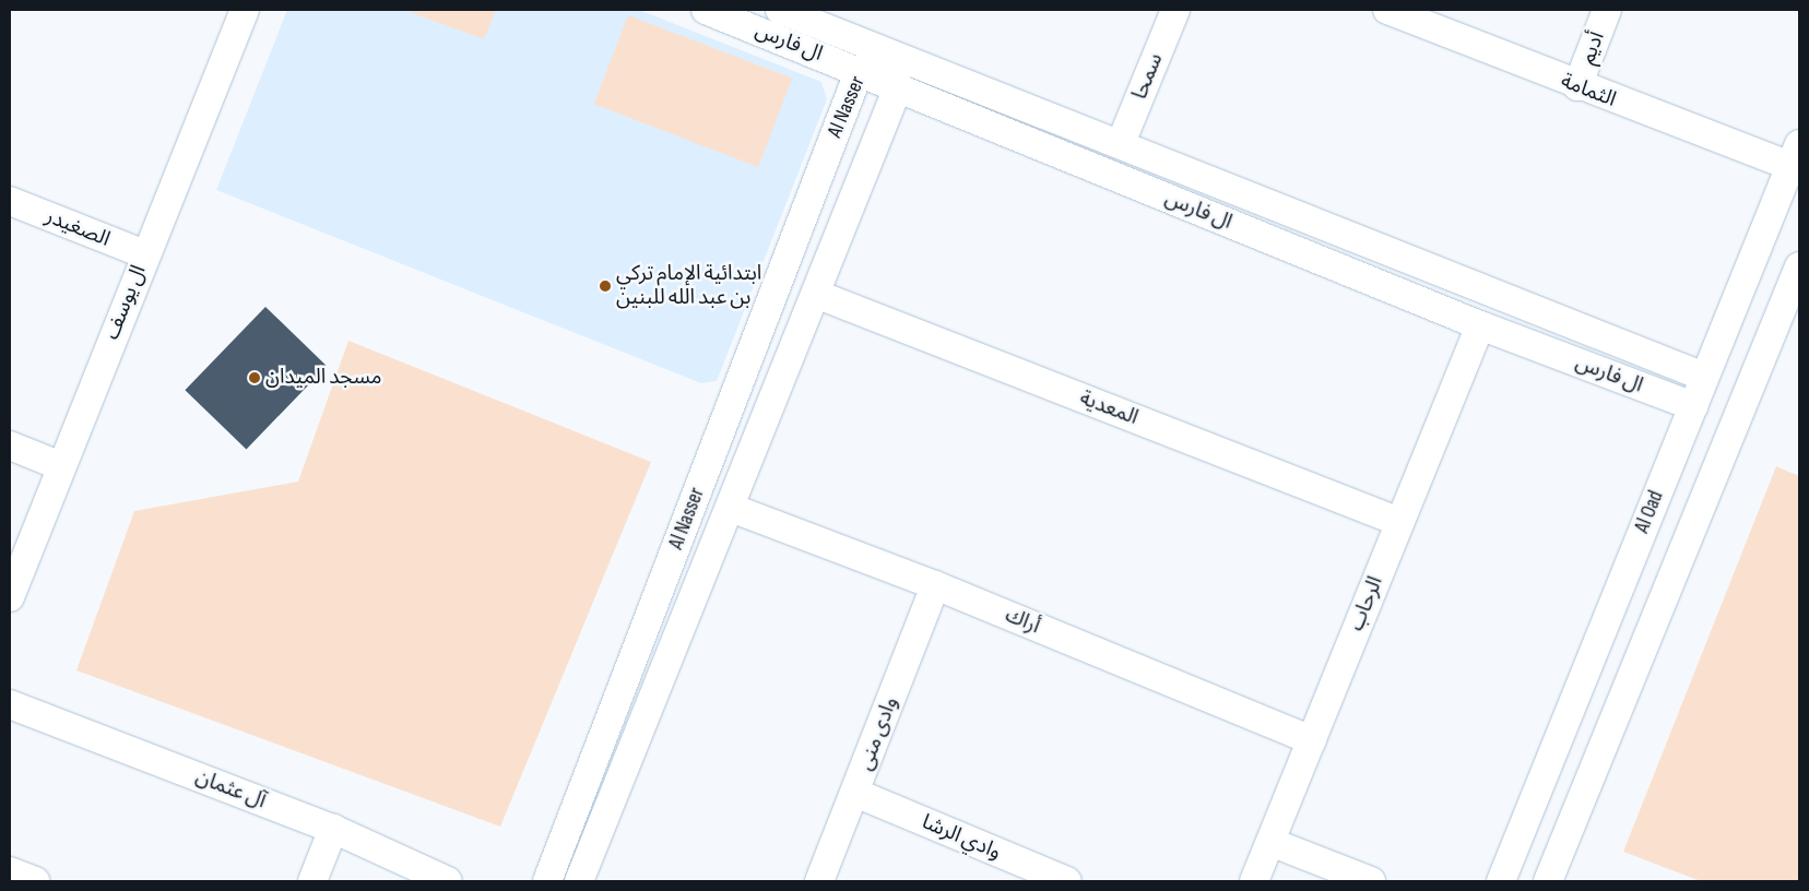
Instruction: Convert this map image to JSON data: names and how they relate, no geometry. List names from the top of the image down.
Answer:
{
  "streets": {
    "street": [
      "ال فارس",
      "أديم",
      "سمحا",
      "الثمامة",
      "Al Nasser",
      "الصغيدر",
      "ال يوسف",
      "المعدية",
      "Al Oad",
      "الرحاب",
      "أراك",
      "وادى منى",
      "آل عثمان",
      "وادي الرشا"
    ]
  },
  "crossings": [
    ["ال فارس", "سمحا"],
    ["ال فارس", "Al Nasser"],
    ["ال فارس", "Al Oad"],
    ["ال فارس", "الرحاب"],
    ["أديم", "الثمامة"],
    ["الثمامة", "Al Oad"],
    ["Al Nasser", "المعدية"],
    ["Al Nasser", "أراك"],
    ["الصغيدر", "ال يوسف"],
    ["المعدية", "الرحاب"],
    ["الرحاب", "أراك"],
    ["أراك", "وادى منى"],
    ["وادى منى", "وادي الرشا"]
  ],
  "places": ["ابتدائية الإمام تركي بن عبد الله للبنين", "مسجد الميدان"]
}
